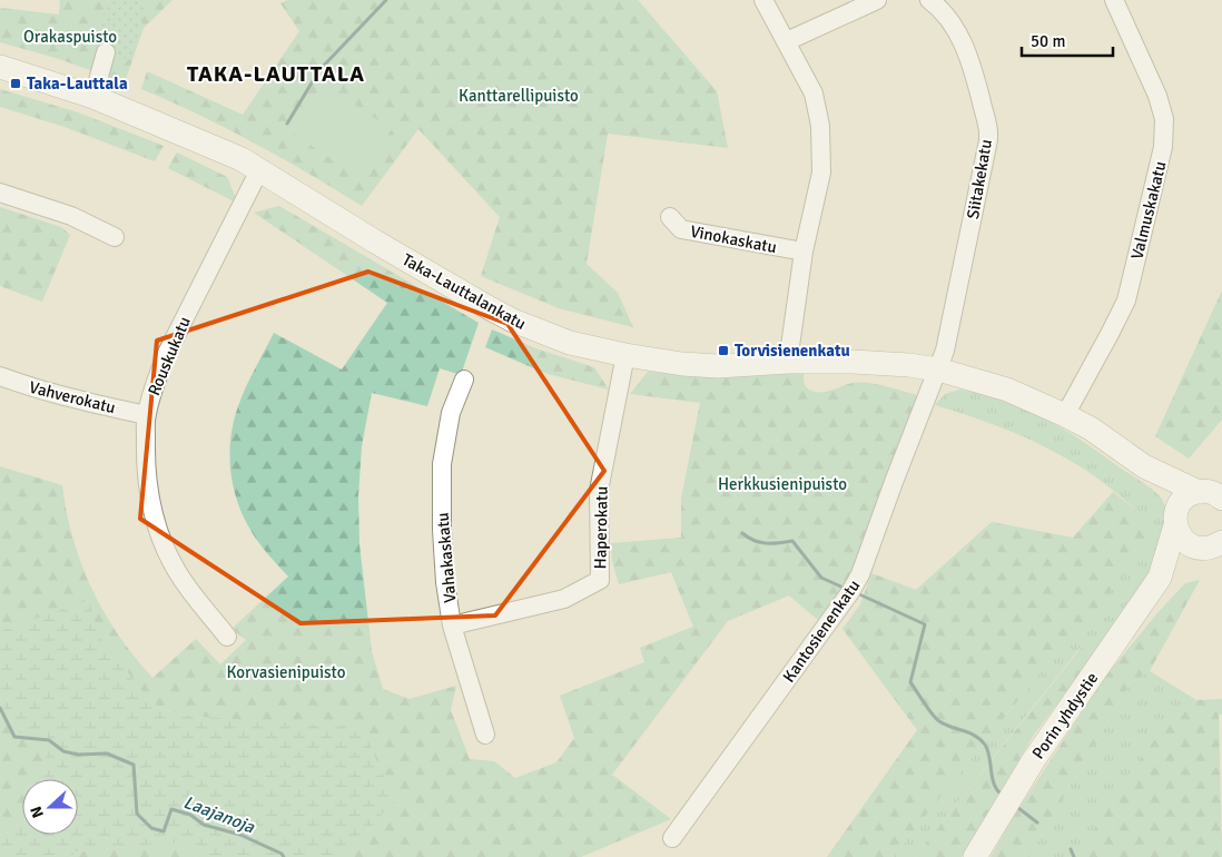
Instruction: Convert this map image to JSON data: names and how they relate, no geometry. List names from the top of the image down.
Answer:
{
  "streets": {
    "main road": ["Taka-Lauttalankatu", "Porin yhdystie"],
    "street": [
      "Siitakekatu",
      "Valmuskakatu",
      "Vinokaskatu",
      "Rouskukatu",
      "Vahverokatu",
      "Haperokatu",
      "Vahakaskatu",
      "Kantosienenkatu"
    ]
  },
  "crossings": [
    ["Siitakekatu", "Taka-Lauttalankatu"],
    ["Siitakekatu", "Kantosienenkatu"],
    ["Valmuskakatu", "Taka-Lauttalankatu"],
    ["Taka-Lauttalankatu", "Rouskukatu"],
    ["Taka-Lauttalankatu", "Haperokatu"],
    ["Taka-Lauttalankatu", "Kantosienenkatu"],
    ["Taka-Lauttalankatu", "Porin yhdystie"],
    ["Rouskukatu", "Vahverokatu"],
    ["Haperokatu", "Vahakaskatu"]
  ],
  "districts": ["TAKA-LAUTTALA"],
  "water": ["Laajanoja"],
  "parks": [
    "Orakaspuisto",
    "Kanttarellipuisto",
    "Herkkusienipuisto",
    "Korvasienipuisto"
  ],
  "places": {
    "transit": ["Taka-Lauttala", "Torvisienenkatu"]
  },
  "scale_bar": "50 m",
  "north": "left"
}
